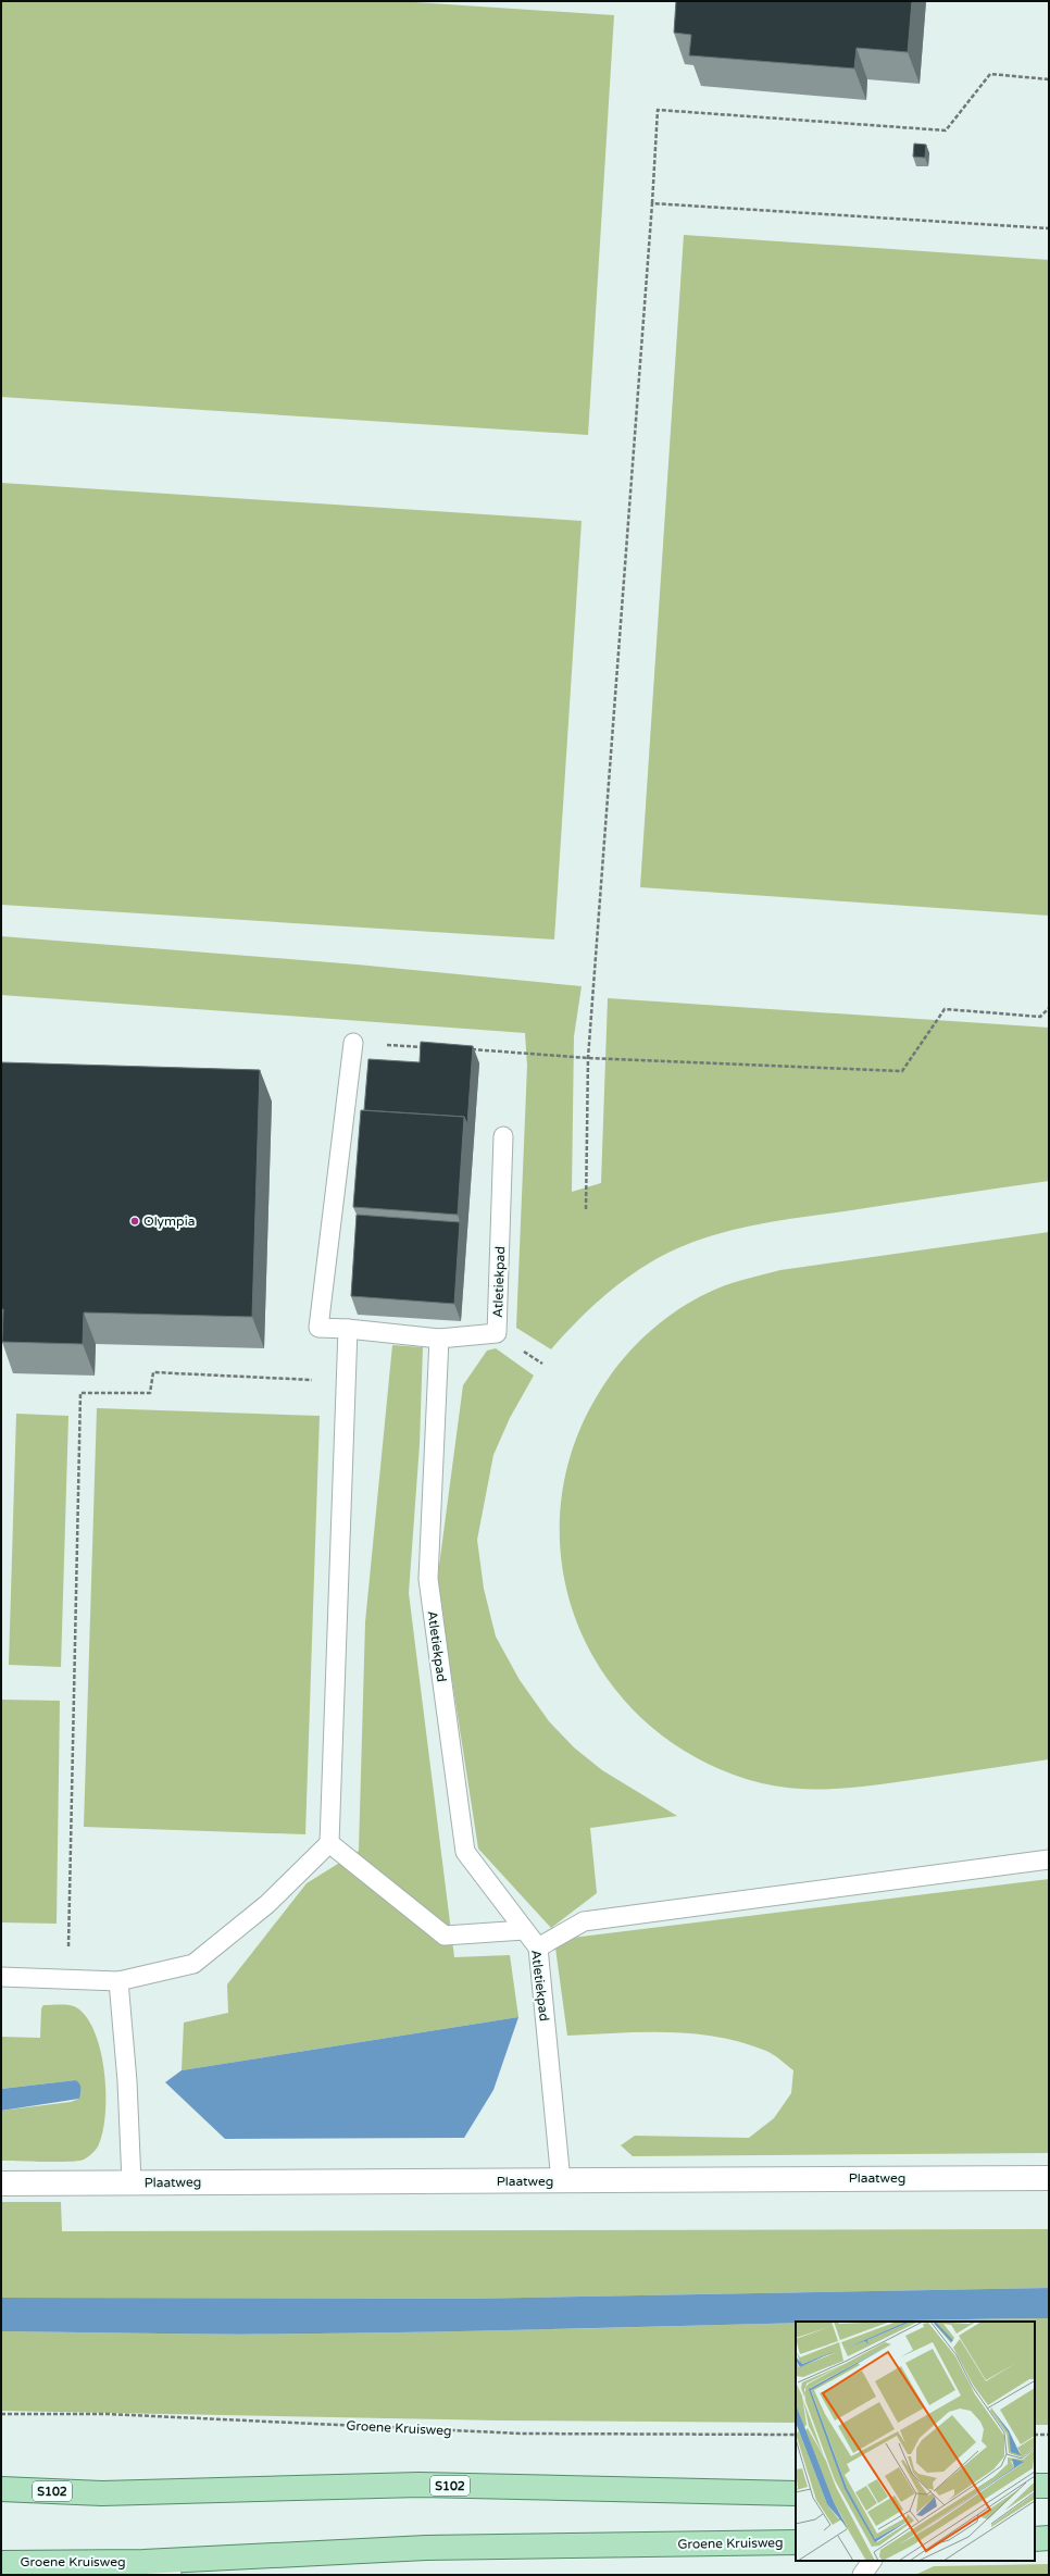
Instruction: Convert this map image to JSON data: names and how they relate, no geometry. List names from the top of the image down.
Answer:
{
  "streets": {
    "main road": ["Groene Kruisweg", "S102"],
    "street": ["Plaatweg"],
    "lane": ["Atletiekpad"]
  },
  "crossings": [
    ["Atletiekpad", "Plaatweg"]
  ],
  "places": ["Olympia"]
}
